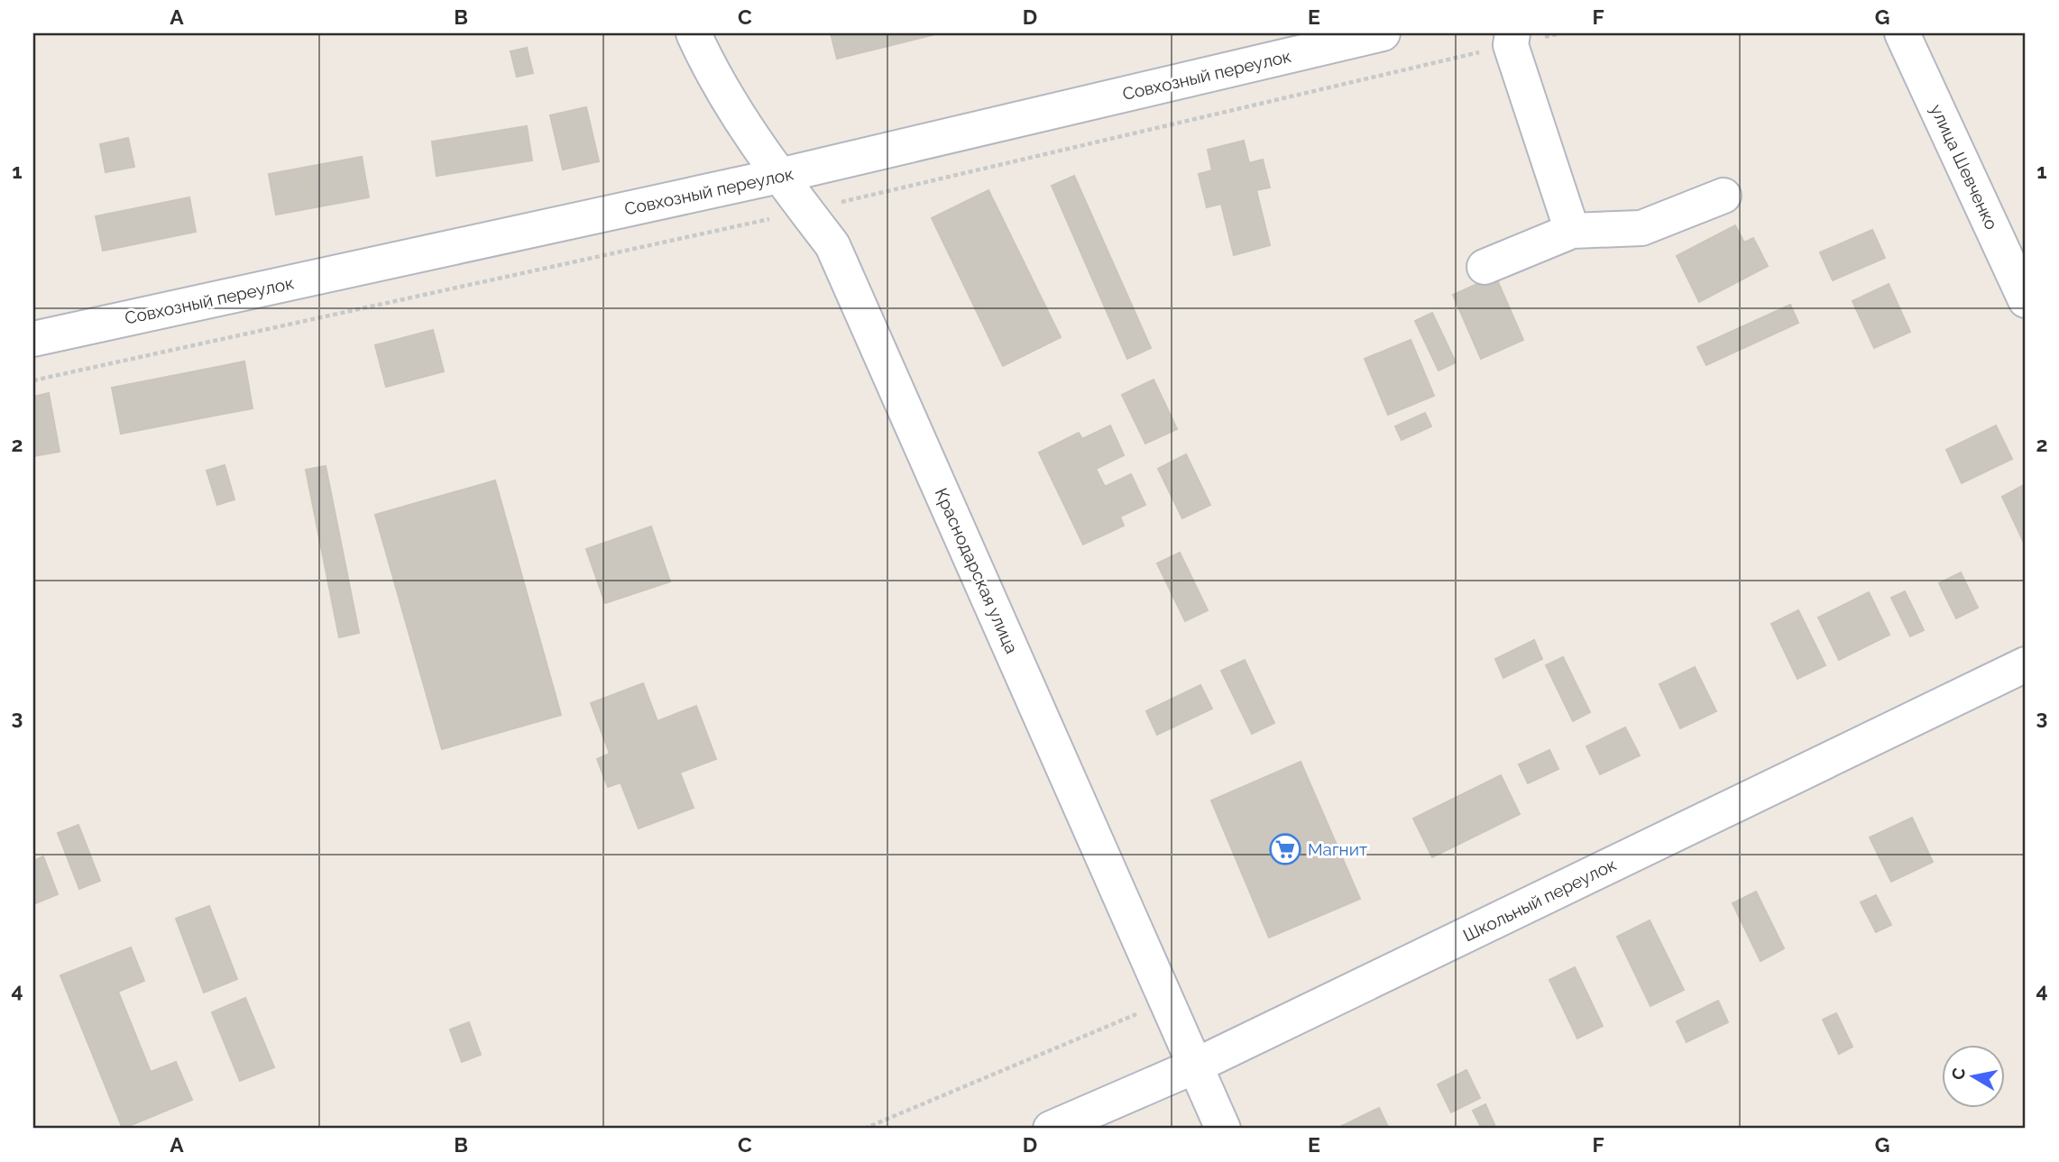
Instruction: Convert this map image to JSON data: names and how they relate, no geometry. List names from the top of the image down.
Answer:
{
  "streets": {
    "street": [
      "Совхозный переулок",
      "улица Шевченко",
      "Краснодарская улица",
      "Школьный переулок"
    ]
  },
  "crossings": [
    ["Совхозный переулок", "Краснодарская улица"],
    ["Краснодарская улица", "Школьный переулок"]
  ],
  "places": {
    "supermarket": ["Магнит"]
  },
  "north": "left",
  "grid": {
    "columns": [
      "A",
      "B",
      "C",
      "D",
      "E",
      "F",
      "G"
    ],
    "rows": [
      "1",
      "2",
      "3",
      "4"
    ]
  }
}
